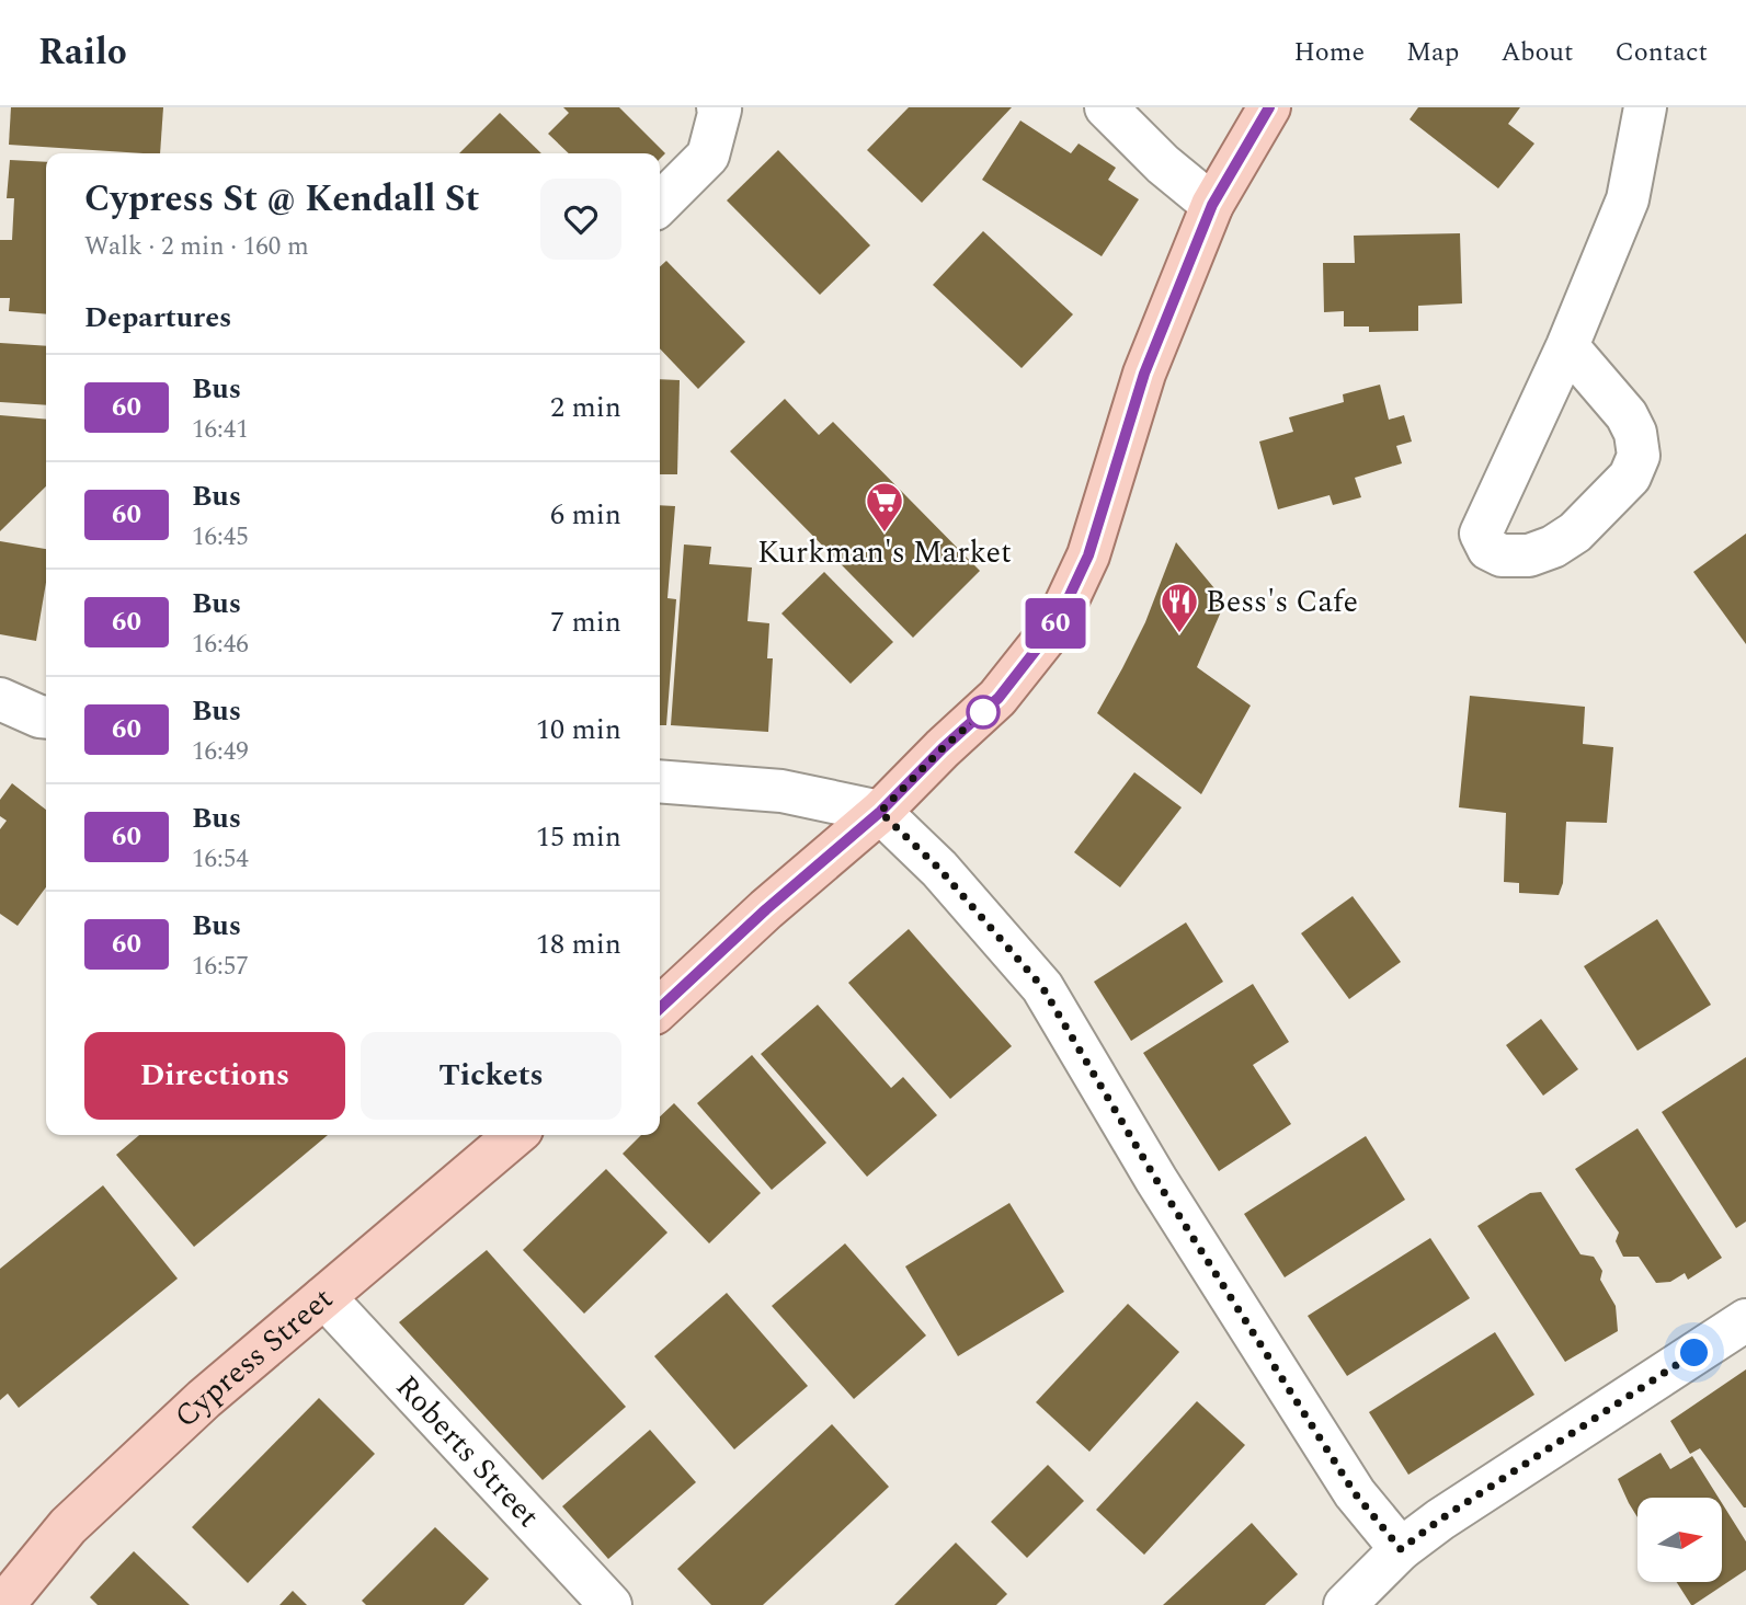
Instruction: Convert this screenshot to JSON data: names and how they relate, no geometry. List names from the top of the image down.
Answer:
{
  "streets": {
    "main road": ["Cypress Street"],
    "street": ["Roberts Street"]
  },
  "crossings": [
    ["Cypress Street", "Roberts Street"]
  ],
  "places": {
    "supermarket": ["Kurkman's Market"],
    "restaurant": ["Bess's Cafe"]
  },
  "lines": ["bus line 60"],
  "north": "right",
  "page": {
    "header": "Railo",
    "nav": [
      "Home",
      "Map",
      "About",
      "Contact"
    ],
    "on_map": "60",
    "heading": [
      ["Cypress St @ Kendall St", "Walk · 2 min · 160 m"],
      "Departures"
    ],
    "list": [
      {
        "mark": "60",
        "name": "Bus",
        "note": "16:41",
        "value": "2 min"
      },
      {
        "mark": "60",
        "name": "Bus",
        "note": "16:45",
        "value": "6 min"
      },
      {
        "mark": "60",
        "name": "Bus",
        "note": "16:46",
        "value": "7 min"
      },
      {
        "mark": "60",
        "name": "Bus",
        "note": "16:49",
        "value": "10 min"
      },
      {
        "mark": "60",
        "name": "Bus",
        "note": "16:54",
        "value": "15 min"
      },
      {
        "mark": "60",
        "name": "Bus",
        "note": "16:57",
        "value": "18 min"
      }
    ],
    "buttons": ["Directions", "Tickets"]
  }
}
